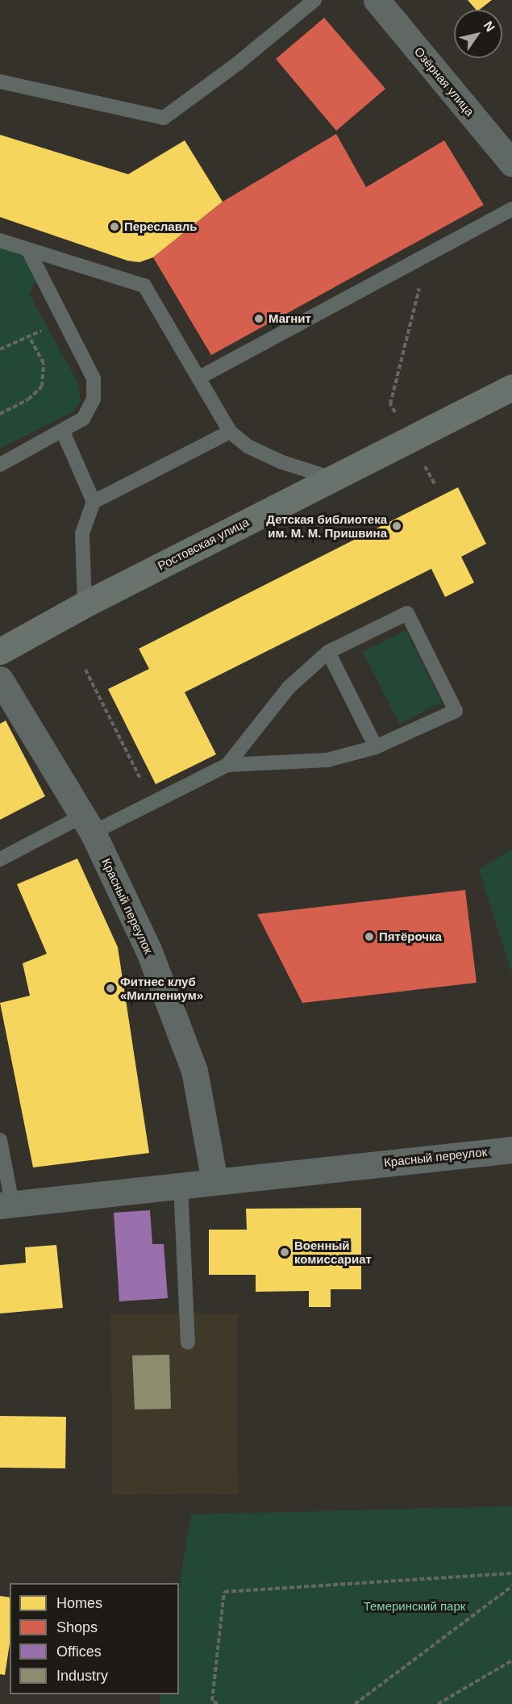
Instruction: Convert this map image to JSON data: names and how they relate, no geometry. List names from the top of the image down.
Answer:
{
  "streets": {
    "main road": ["Ростовская улица"],
    "street": ["Озёрная улица", "Красный переулок"]
  },
  "parks": ["Темеринский парк"],
  "places": [
    "Переславль",
    "Магнит",
    "Детская библиотека им. М. М. Пришвина",
    "Пятёрочка",
    "Фитнес клуб «Миллениум»",
    "Военный комиссариат"
  ],
  "legend": [
    "Homes",
    "Shops",
    "Offices",
    "Industry"
  ],
  "north": "top right"
}
